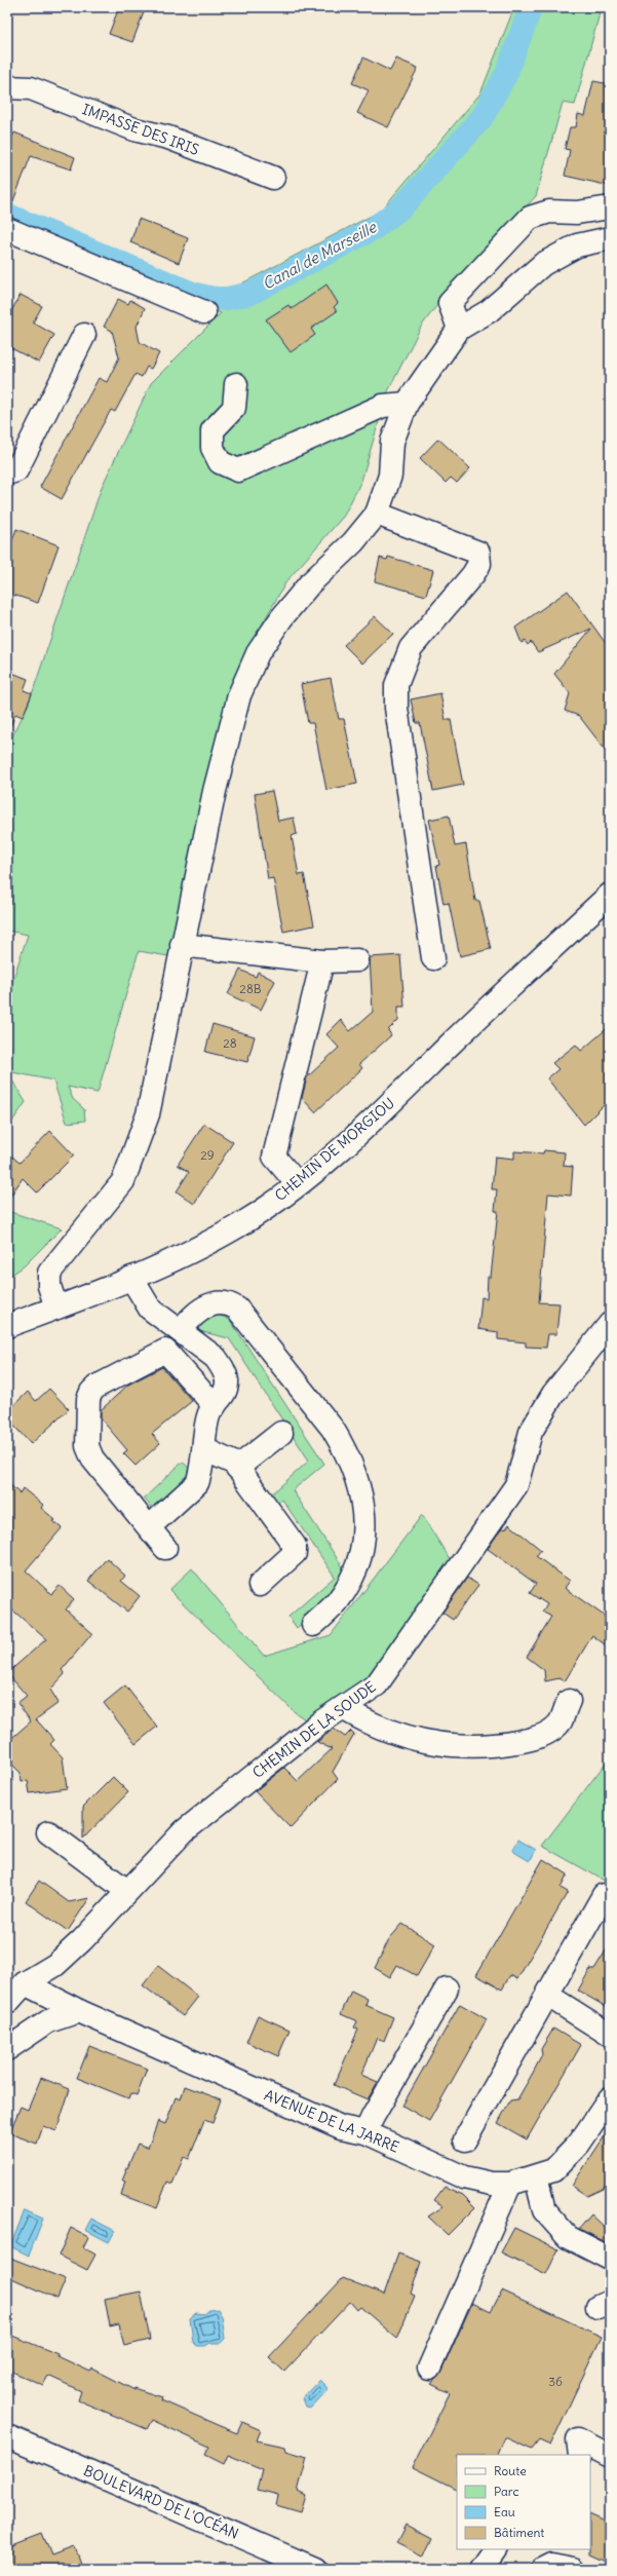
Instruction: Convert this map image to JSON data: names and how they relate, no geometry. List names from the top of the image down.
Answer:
{
  "streets": {
    "street": [
      "IMPASSE DES IRIS",
      "CHEMIN DE MORGIOU",
      "CHEMIN DE LA SOUDE",
      "AVENUE DE LA JARRE",
      "BOULEVARD DE L'OCÉAN"
    ]
  },
  "crossings": [
    ["CHEMIN DE LA SOUDE", "AVENUE DE LA JARRE"]
  ],
  "water": ["Canal de Marseille"],
  "house_numbers": [
    "28B",
    "28",
    "29",
    "36"
  ],
  "legend": [
    "Route",
    "Parc",
    "Eau",
    "Bâtiment"
  ]
}
